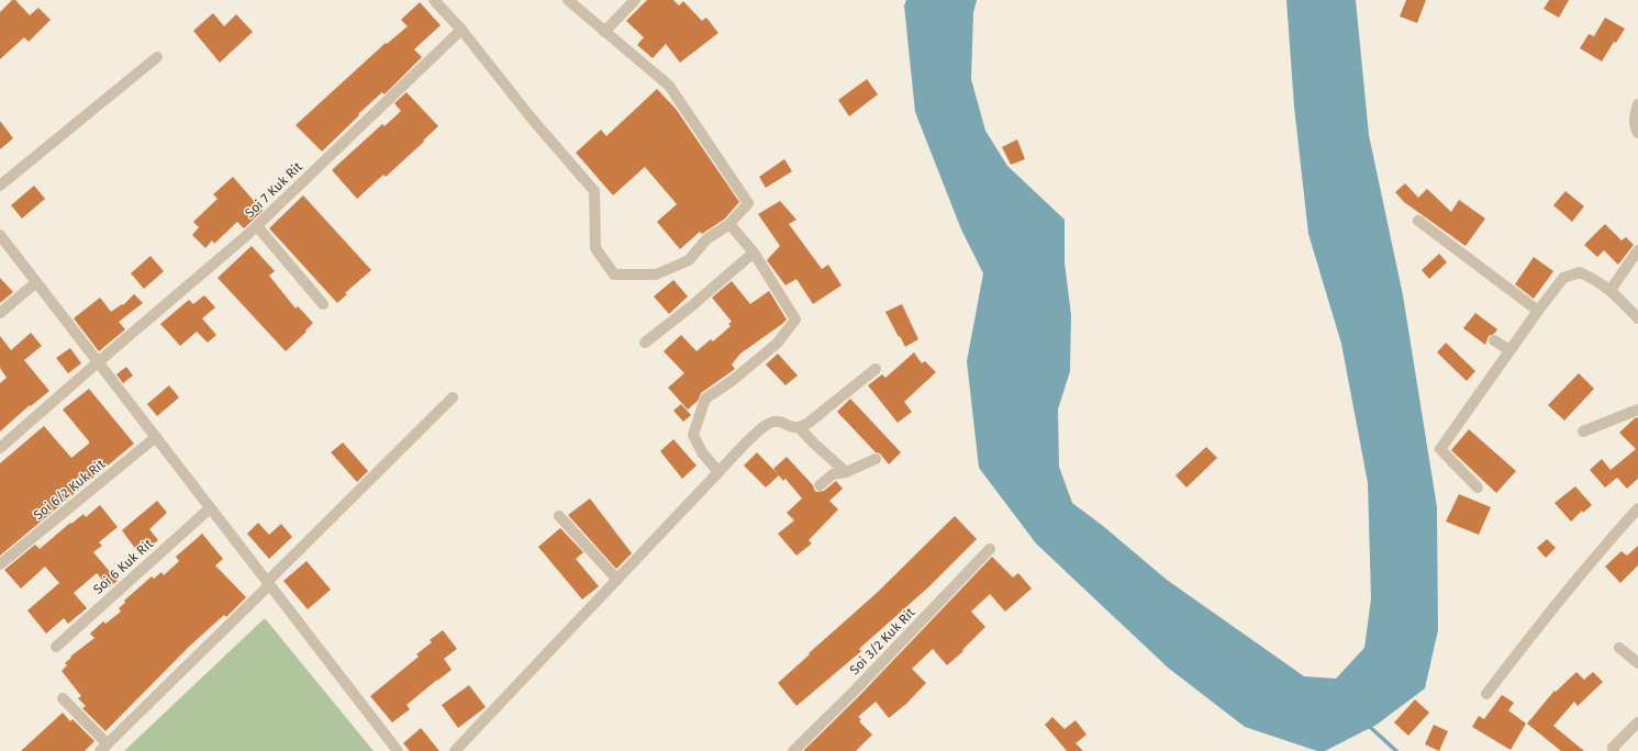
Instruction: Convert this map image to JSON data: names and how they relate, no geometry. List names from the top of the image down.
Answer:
{
  "streets": {
    "street": [
      "Soi 7 Kuk Rit",
      "Soi 6/2 Kuk Rit",
      "Soi 6 Kuk Rit",
      "Soi 3/2 Kuk Rit"
    ]
  }
}
